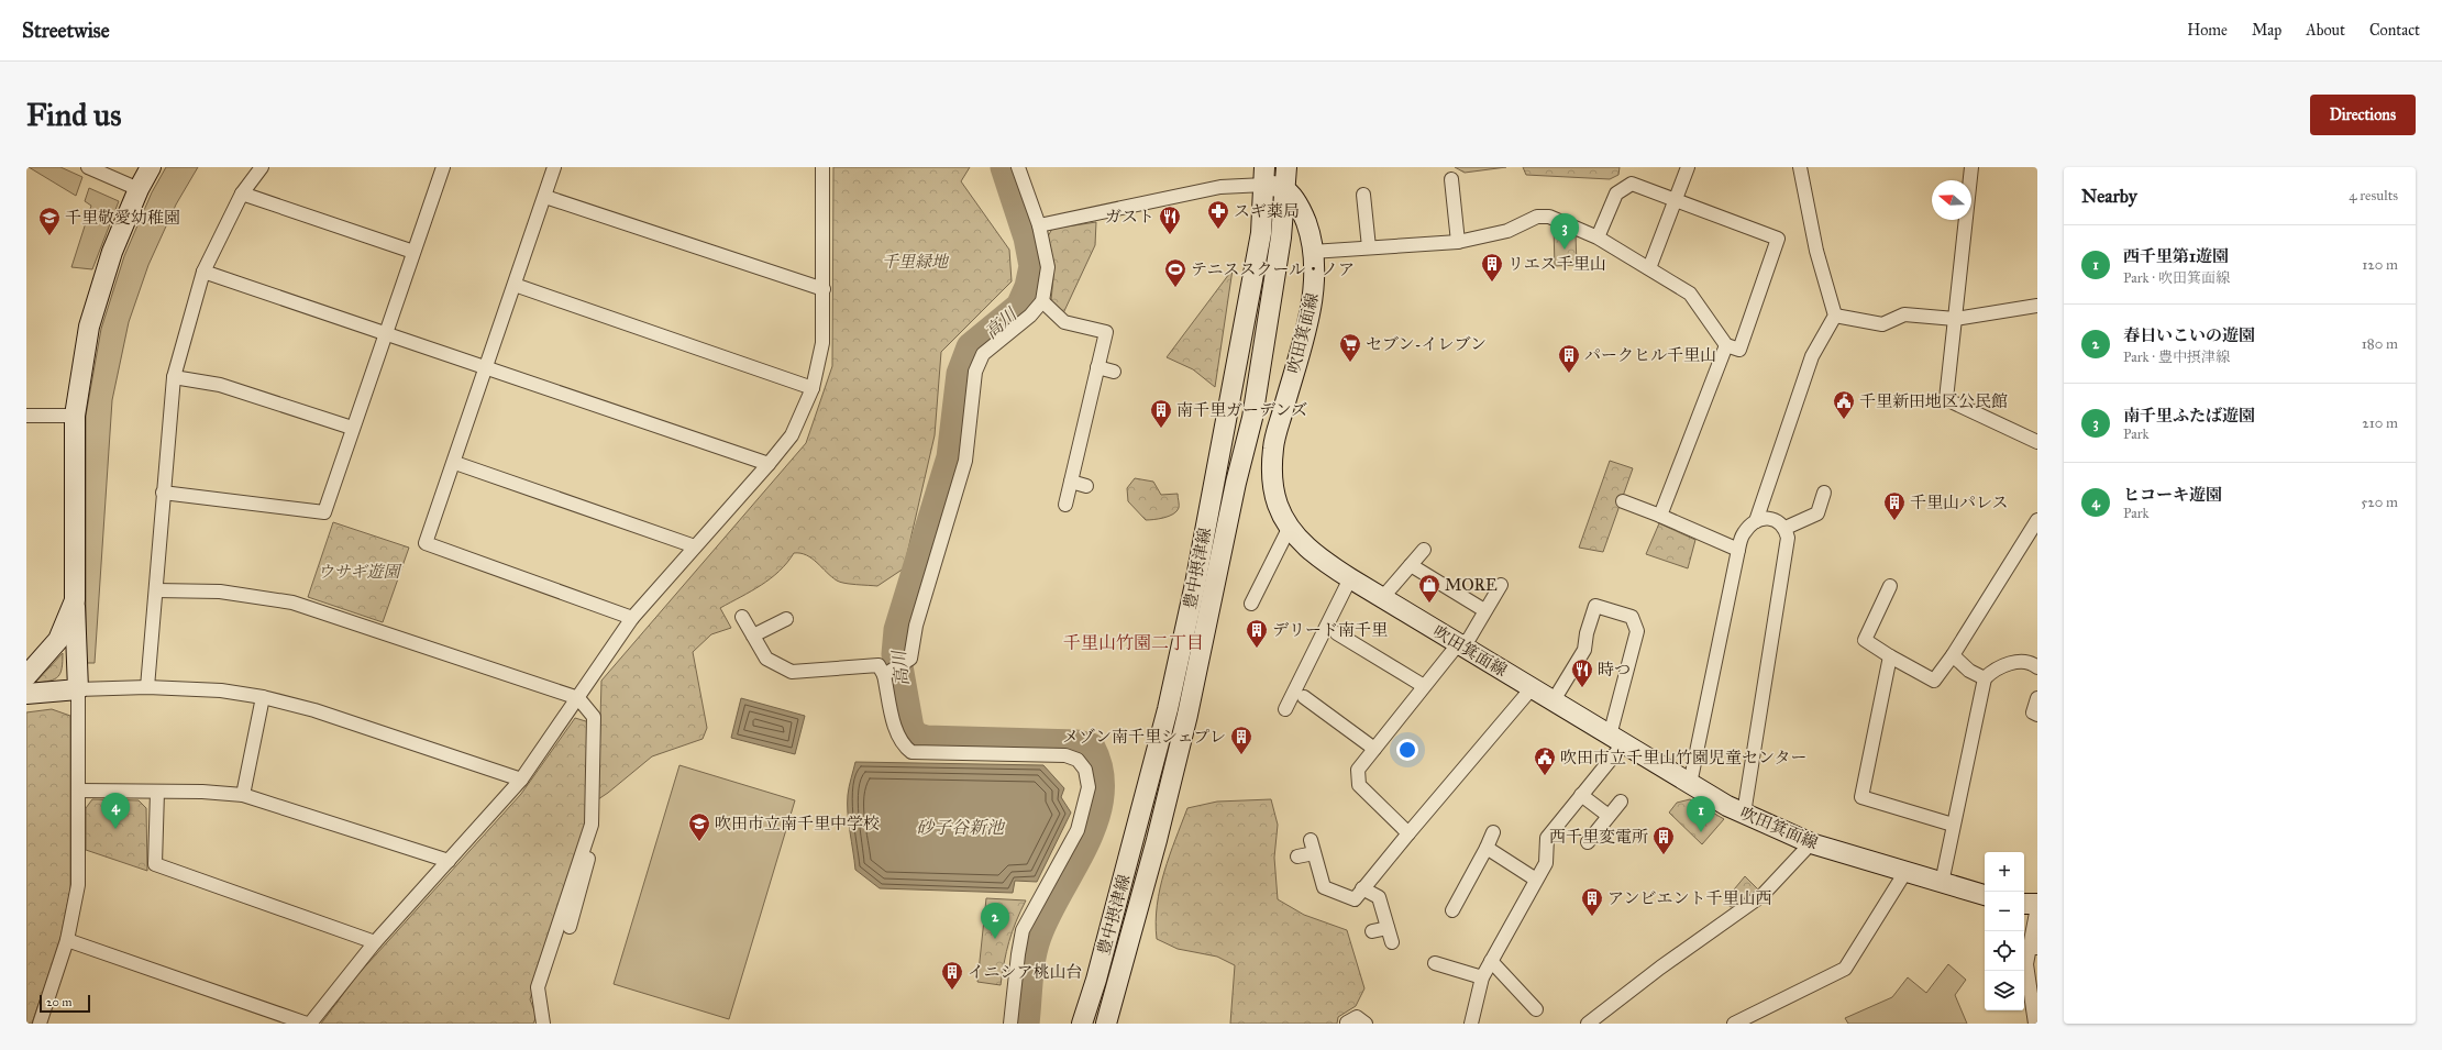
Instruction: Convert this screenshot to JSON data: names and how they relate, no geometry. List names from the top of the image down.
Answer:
{
  "streets": {
    "main road": ["吹田箕面線", "豊中摂津線"]
  },
  "crossings": [
    ["吹田箕面線", "豊中摂津線"]
  ],
  "districts": ["千里山竹園二丁目"],
  "water": ["高川", "砂子谷新池"],
  "parks": ["千里緑地", "ウサギ遊園"],
  "places": {
    "pharmacy": ["スギ薬局"],
    "restaurant": ["ガスト", "時つ"],
    "school or university": ["千里敬愛幼稚園", "吹田市立南千里中学校"],
    "building": [
      "リエス千里山",
      "パークヒル千里山",
      "南千里ガーデンズ",
      "千里山パレス",
      "デリード南千里",
      "メゾン南千里シェプレ",
      "西千里変電所",
      "アンビエント千里山西",
      "イニシア桃山台"
    ],
    "sports": ["テニススクール・ノア"],
    "supermarket": ["セブン-イレブン"],
    "public building": ["千里新田地区公民館", "吹田市立千里山竹園児童センター"],
    "shop": ["MORE"]
  },
  "scale_bar": "20 m",
  "north": "left",
  "page": {
    "header": "Streetwise",
    "nav": [
      "Home",
      "Map",
      "About",
      "Contact"
    ],
    "buttons": "Directions",
    "title": "Find us",
    "heading": ["Nearby", "4 results"],
    "pins": [
      "3",
      "4",
      "1",
      "2"
    ],
    "list": [
      {
        "mark": "1",
        "name": "西千里第1遊園",
        "note": "Park · 吹田箕面線",
        "value": "120 m"
      },
      {
        "mark": "2",
        "name": "春日いこいの遊園",
        "note": "Park · 豊中摂津線",
        "value": "180 m"
      },
      {
        "mark": "3",
        "name": "南千里ふたば遊園",
        "note": "Park",
        "value": "210 m"
      },
      {
        "mark": "4",
        "name": "ヒコーキ遊園",
        "note": "Park",
        "value": "520 m"
      }
    ],
    "map_buttons": ["+", "−"],
    "scale": "20 m"
  }
}
